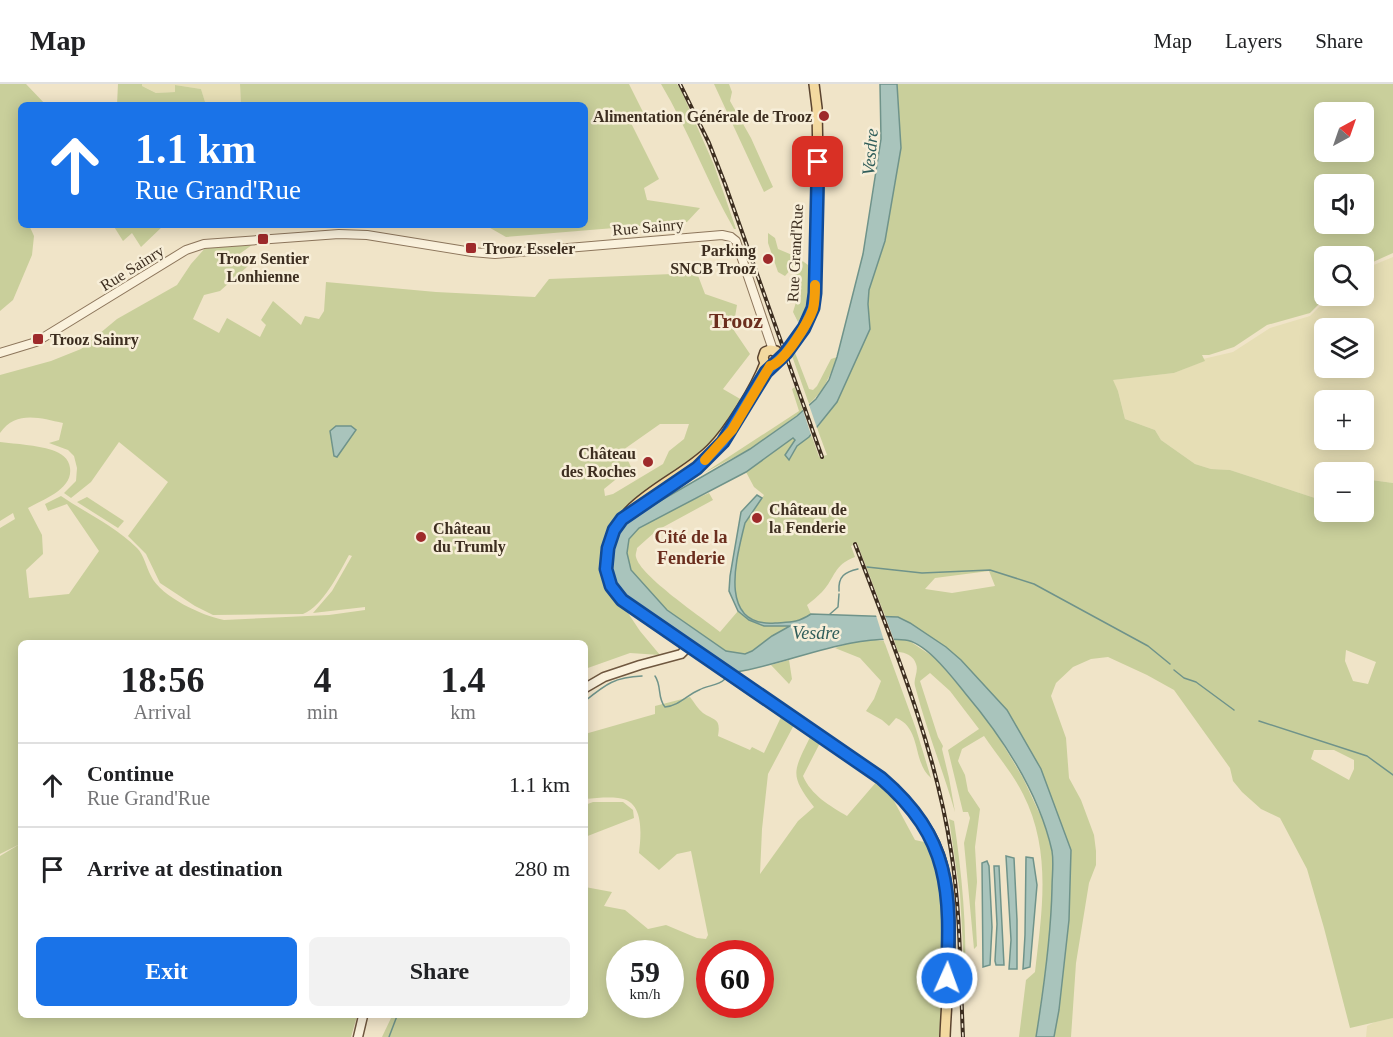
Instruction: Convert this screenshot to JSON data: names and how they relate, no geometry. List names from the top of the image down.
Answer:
{
  "streets": {
    "main road": ["Rue Grand'Rue"],
    "street": ["Rue Sainry"]
  },
  "crossings": [
    ["Rue Sainry", "Rue Grand'Rue"]
  ],
  "districts": ["Trooz", "Cité de la Fenderie"],
  "water": ["Vesdre"],
  "places": {
    "other": [
      "Alimentation Générale de Trooz",
      "Parking SNCB Trooz",
      "Château des Roches",
      "Château de la Fenderie",
      "Château du Trumly"
    ],
    "transit": ["Trooz Sentier Lonhienne", "Trooz Esseler", "Trooz Sainry"]
  },
  "north": "top right",
  "page": {
    "header": "Map",
    "nav": ["Map", "Layers", "Share"],
    "map_buttons": ["+", "−"],
    "turn": ["1.1 km", "Rue Grand'Rue"],
    "eta": [
      "18:56",
      "Arrival",
      "4",
      "min",
      "1.4",
      "km"
    ],
    "list": [
      {
        "name": "Continue",
        "note": "Rue Grand'Rue",
        "value": "1.1 km"
      },
      {
        "name": "Arrive at destination",
        "value": "280 m"
      }
    ],
    "buttons": ["Exit", "Share"],
    "speed": "59 km/h",
    "limit": "60"
  }
}
